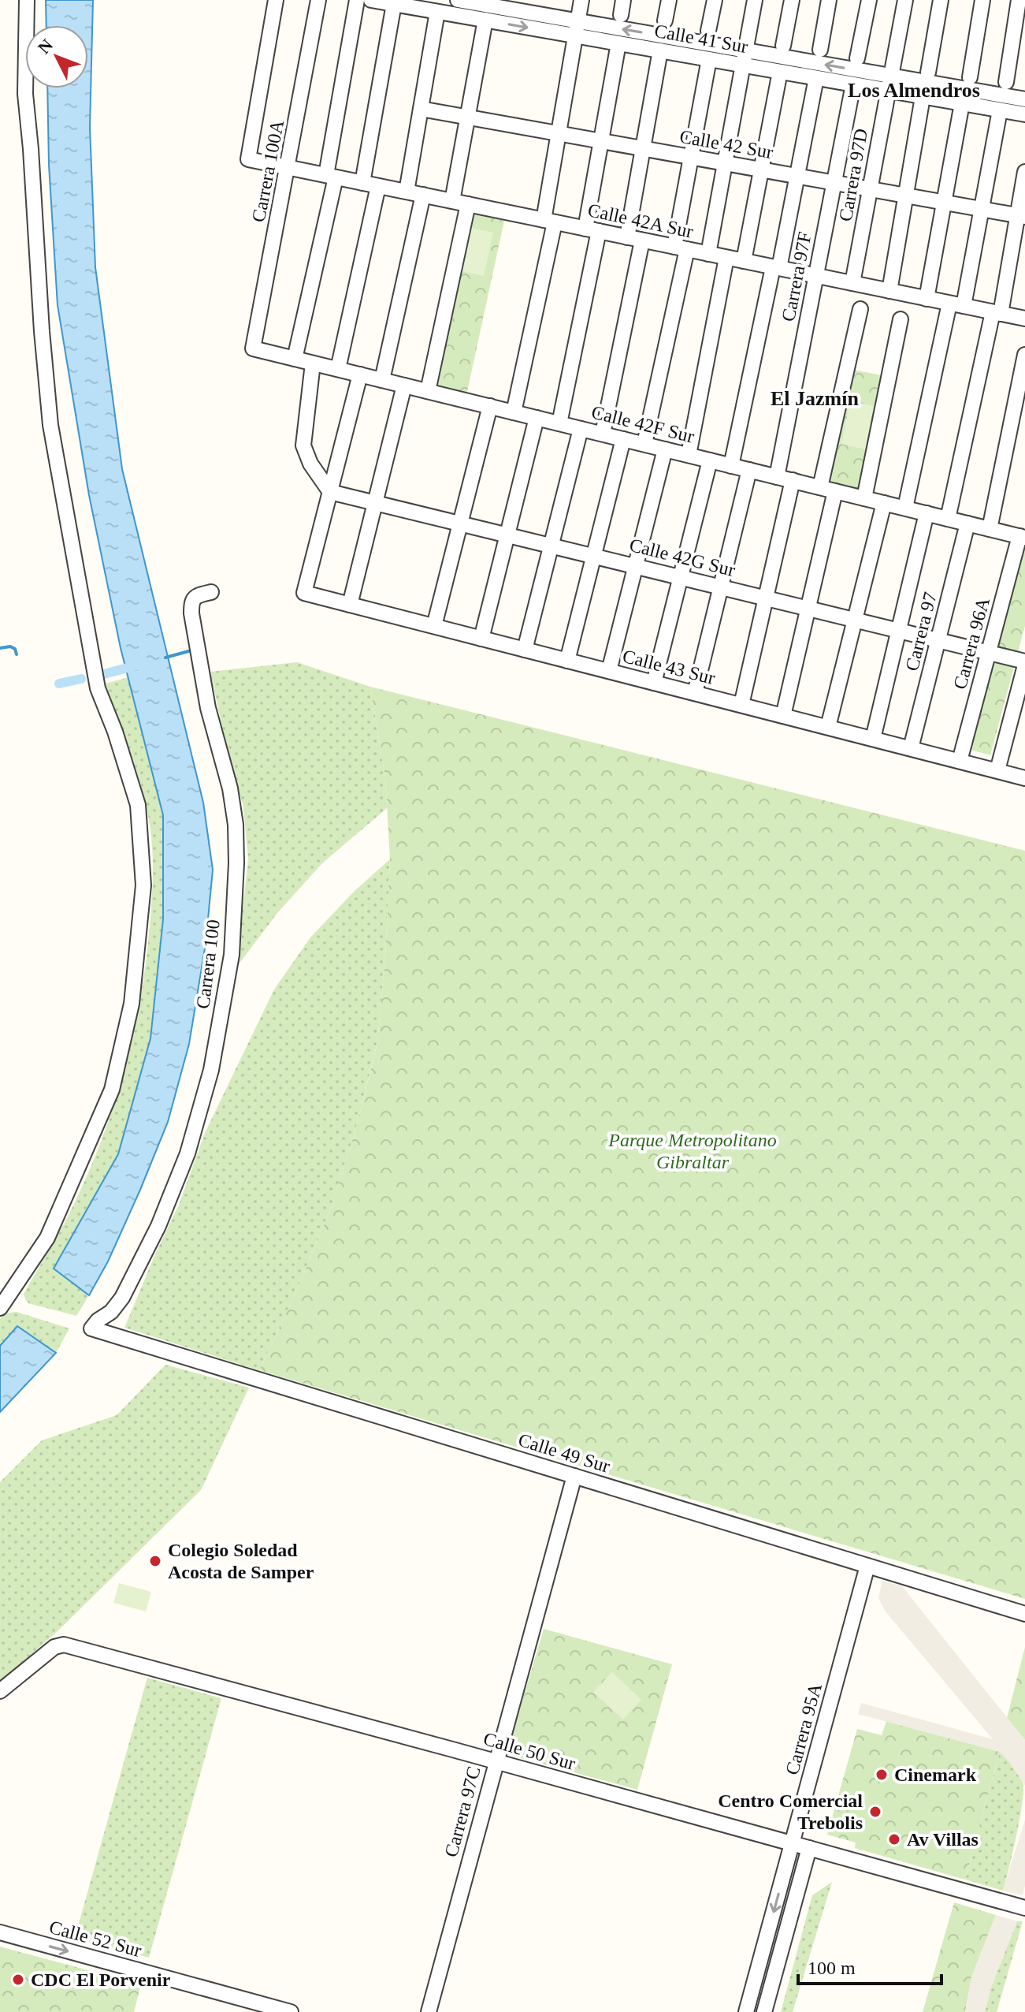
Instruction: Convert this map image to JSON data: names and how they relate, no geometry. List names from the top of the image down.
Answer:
{
  "streets": {
    "street": [
      "Calle 41 Sur",
      "Calle 42 Sur",
      "Carrera 100A",
      "Carrera 97D",
      "Calle 42A Sur",
      "Carrera 97F",
      "Calle 42F Sur",
      "Calle 42G Sur",
      "Carrera 97",
      "Carrera 96A",
      "Calle 43 Sur",
      "Carrera 100",
      "Calle 49 Sur",
      "Carrera 95A",
      "Calle 50 Sur",
      "Carrera 97C",
      "Calle 52 Sur"
    ]
  },
  "crossings": [
    ["Calle 41 Sur", "Carrera 97D"],
    ["Calle 41 Sur", "Carrera 97F"],
    ["Calle 42 Sur", "Carrera 97D"],
    ["Calle 42 Sur", "Carrera 97F"],
    ["Carrera 100A", "Calle 42A Sur"],
    ["Carrera 100A", "Calle 42F Sur"],
    ["Carrera 97D", "Calle 42A Sur"],
    ["Calle 42A Sur", "Carrera 97F"],
    ["Carrera 97F", "Calle 42F Sur"],
    ["Calle 42F Sur", "Carrera 97"],
    ["Calle 42F Sur", "Carrera 96A"],
    ["Calle 42G Sur", "Carrera 97"],
    ["Calle 42G Sur", "Carrera 96A"],
    ["Calle 42G Sur", "Calle 43 Sur"],
    ["Carrera 97", "Calle 43 Sur"],
    ["Carrera 96A", "Calle 43 Sur"],
    ["Carrera 100", "Calle 49 Sur"],
    ["Calle 49 Sur", "Carrera 95A"],
    ["Calle 49 Sur", "Carrera 97C"],
    ["Carrera 95A", "Calle 50 Sur"],
    ["Calle 50 Sur", "Carrera 97C"]
  ],
  "one_way": ["Calle 52 Sur"],
  "districts": ["Los Almendros", "El Jazmín"],
  "parks": ["Parque Metropolitano Gibraltar"],
  "places": [
    "Colegio Soledad Acosta de Samper",
    "Cinemark",
    "Centro Comercial Trebolis",
    "Av Villas",
    "CDC El Porvenir"
  ],
  "scale_bar": "100 m",
  "north": "top left"
}
